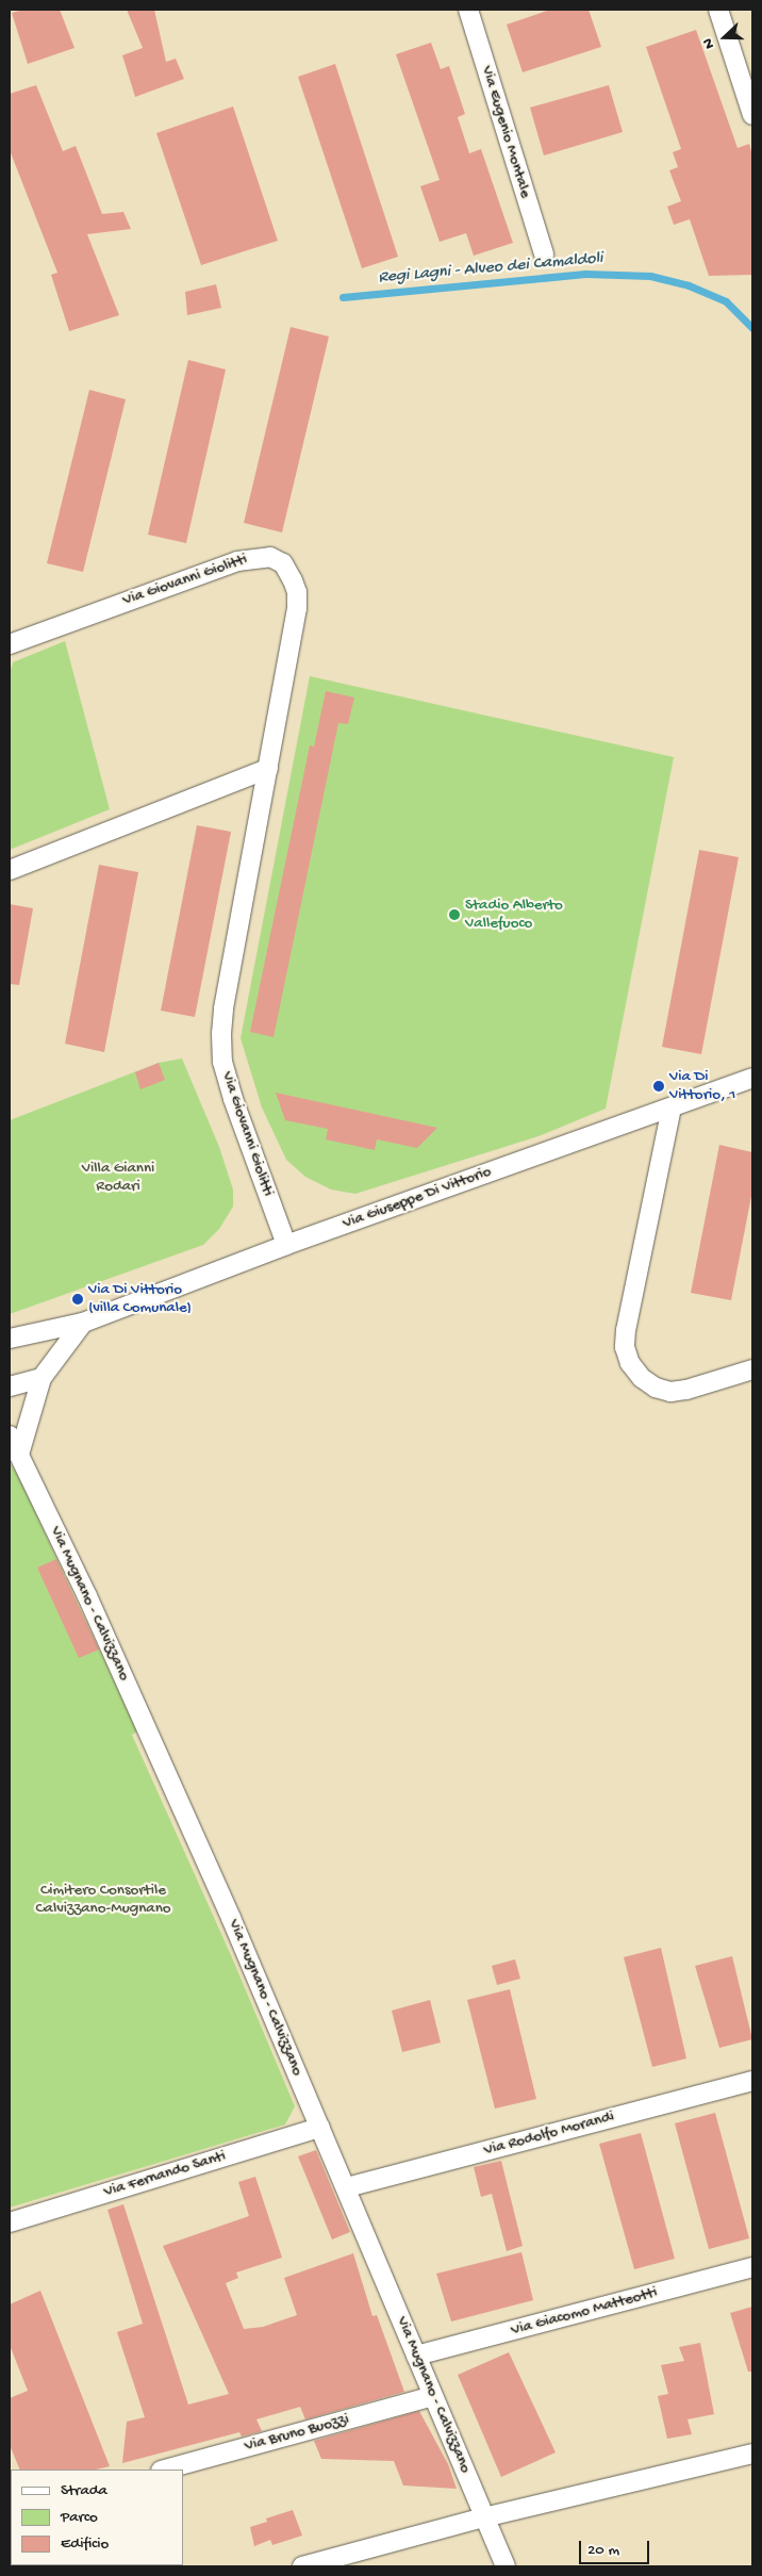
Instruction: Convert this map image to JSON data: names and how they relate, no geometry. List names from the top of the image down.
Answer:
{
  "streets": {
    "street": [
      "Via Eugenio Montale",
      "Via Giovanni Giolitti",
      "Via Giuseppe Di Vittorio",
      "Via Mugnano - Calvizzano",
      "Via Rodolfo Morandi",
      "Via Fernando Santi",
      "Via Giacomo Matteotti",
      "Via Bruno Buozzi"
    ]
  },
  "crossings": [
    ["Via Giovanni Giolitti", "Via Giuseppe Di Vittorio"],
    ["Via Mugnano - Calvizzano", "Via Rodolfo Morandi"],
    ["Via Mugnano - Calvizzano", "Via Fernando Santi"],
    ["Via Mugnano - Calvizzano", "Via Giacomo Matteotti"],
    ["Via Mugnano - Calvizzano", "Via Bruno Buozzi"]
  ],
  "water": ["Regi Lagni - Alveo dei Camaldoli"],
  "parks": ["Villa Gianni Rodari", "Cimitero Consortile Calvizzano-Mugnano"],
  "places": ["Stadio Alberto Vallefuoco", "Via Di Vittorio, 1", "Via Di Vittorio (villa Comunale)"],
  "legend": ["Strada", "Parco", "Edificio"],
  "scale_bar": "20 m",
  "north": "left"
}
